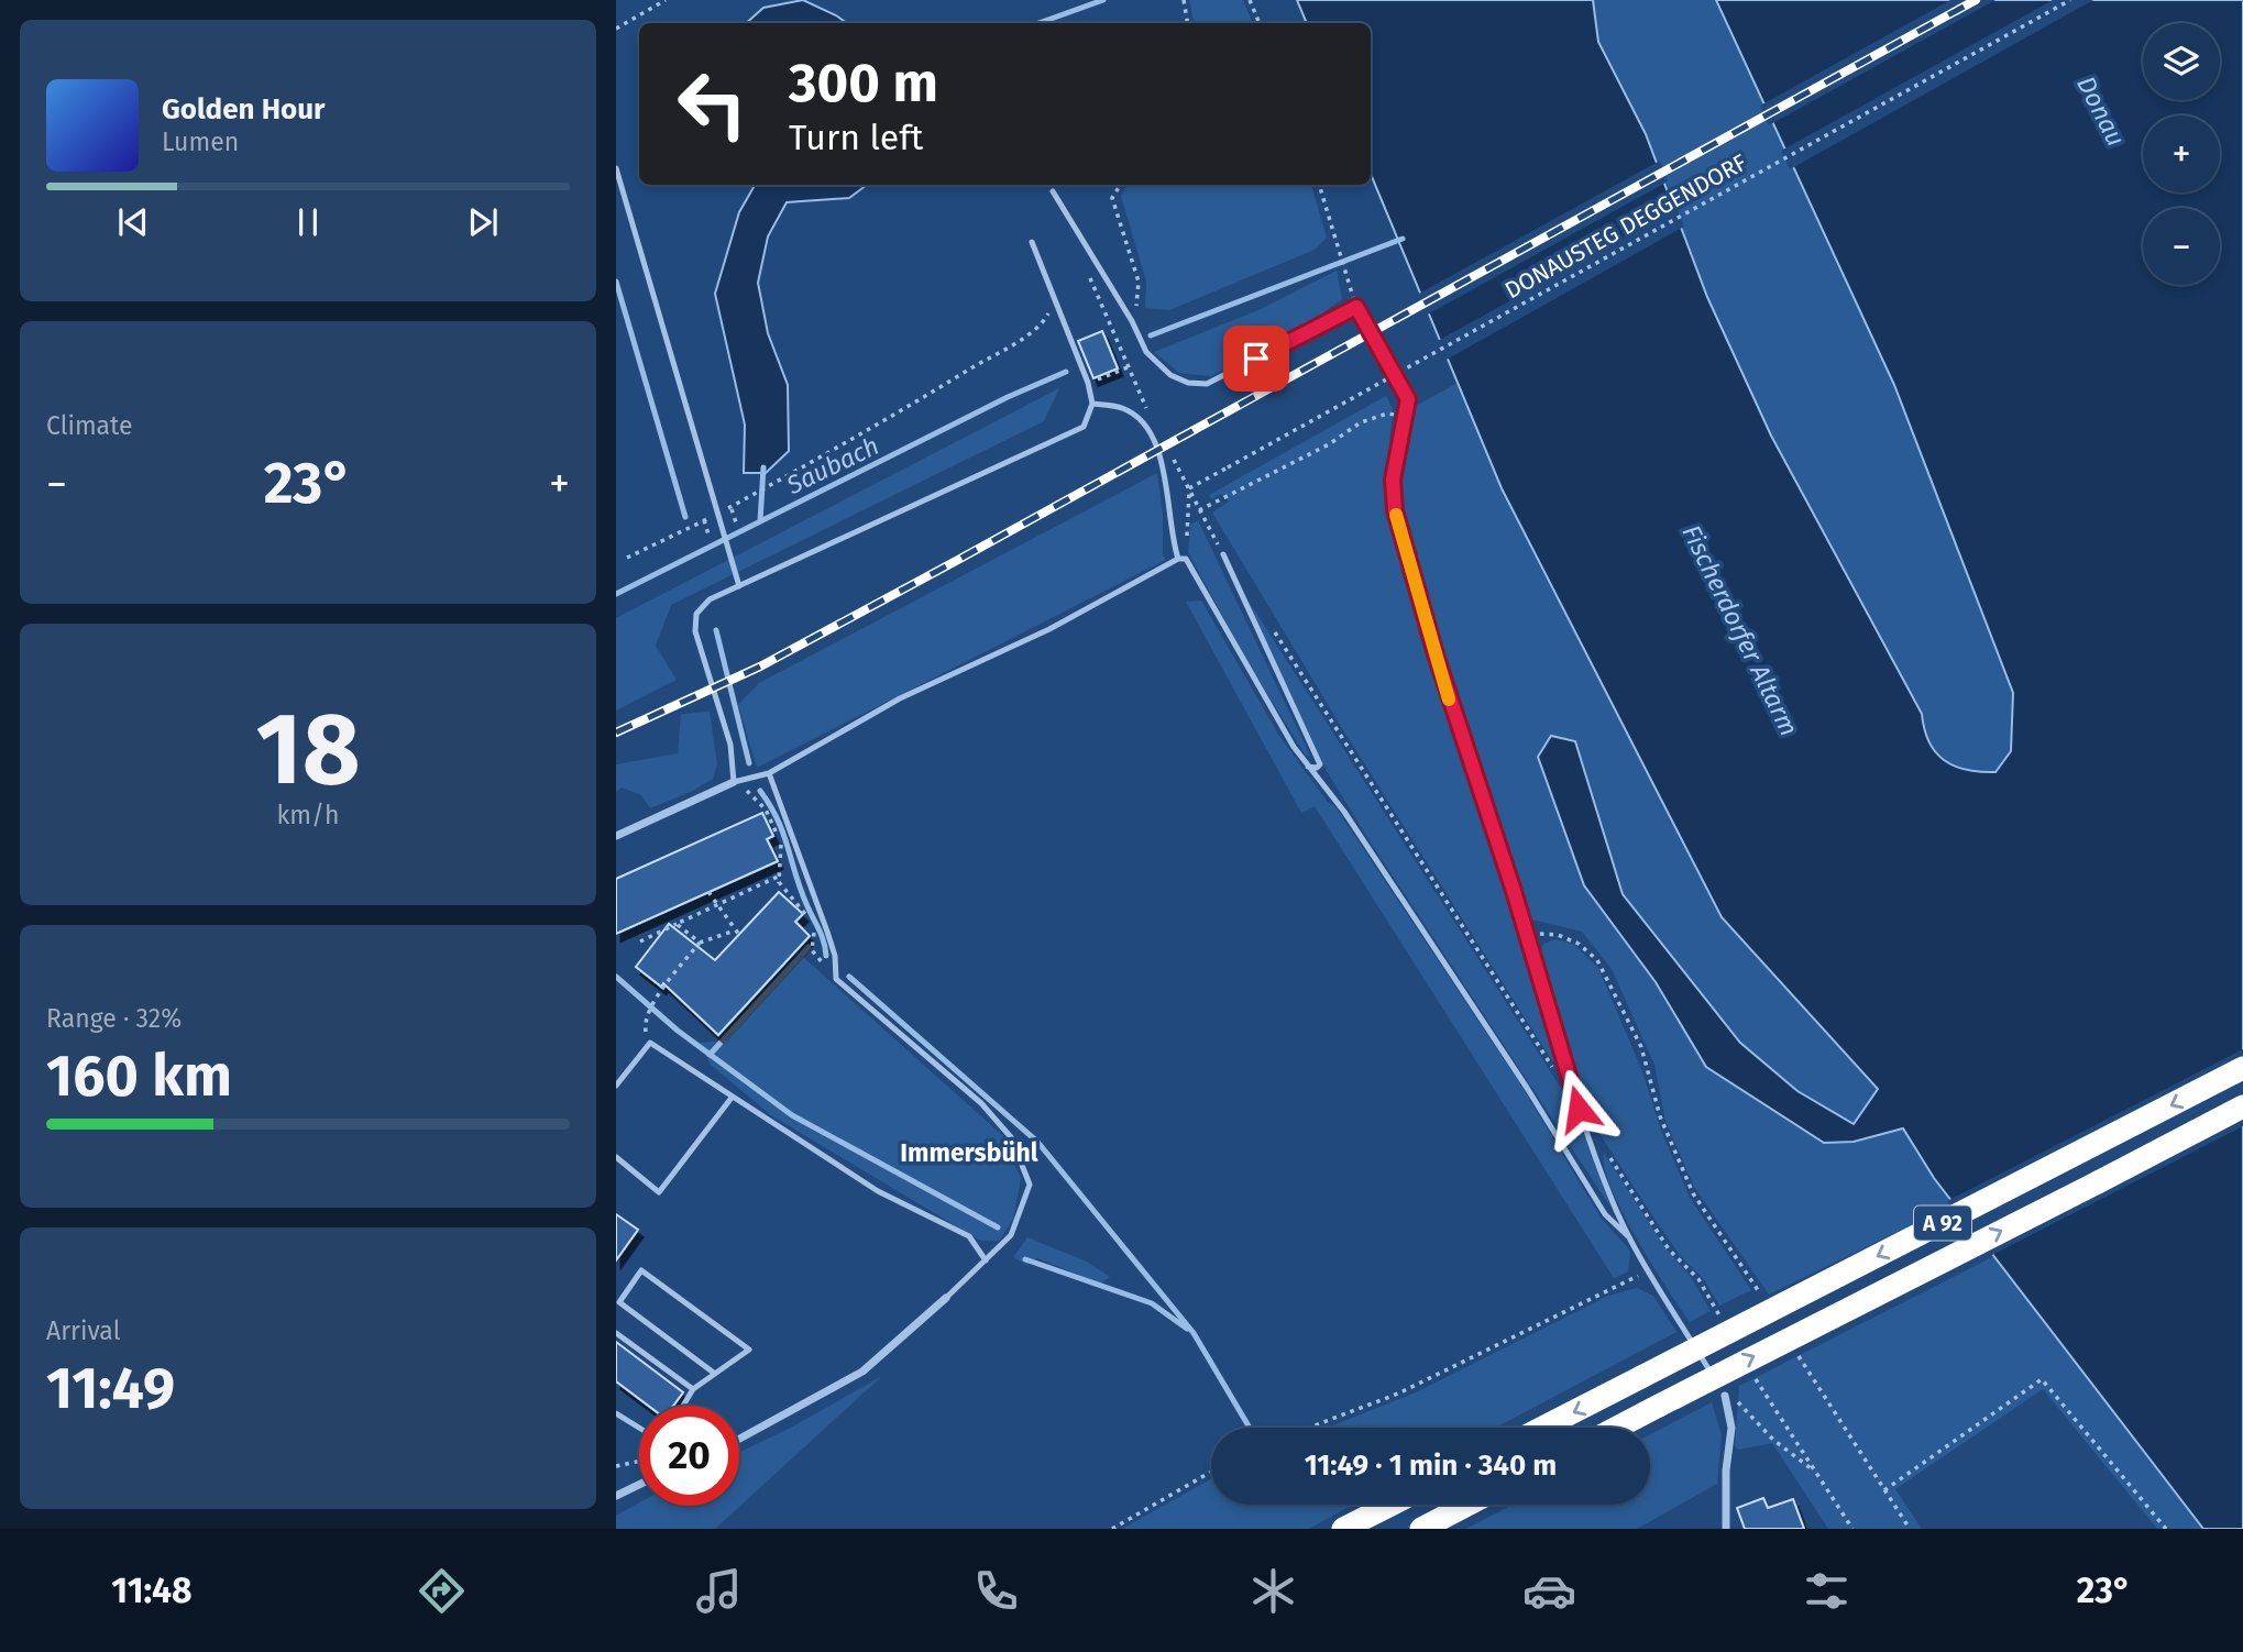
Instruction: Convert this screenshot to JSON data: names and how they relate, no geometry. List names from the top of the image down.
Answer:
{
  "streets": {
    "highway": ["A 92"],
    "path": ["DONAUSTEG DEGGENDORF"]
  },
  "districts": ["Immersbühl"],
  "water": ["Donau", "Saubach", "Fischerdorfer Altarm"],
  "page": {
    "map_buttons": ["+", "−"],
    "turn": ["300 m", "Turn left"],
    "song": ["Golden Hour", "Lumen"],
    "tile": [
      "Climate",
      ["18", "km/h"],
      ["Range · 32%", "160 km"],
      ["Arrival", "11:49"]
    ],
    "heat": ["−", "23°", "+"],
    "limit": "20",
    "trip": "11:49 · 1 min · 340 m",
    "tabs": ["11:48", "23°"]
  }
}
